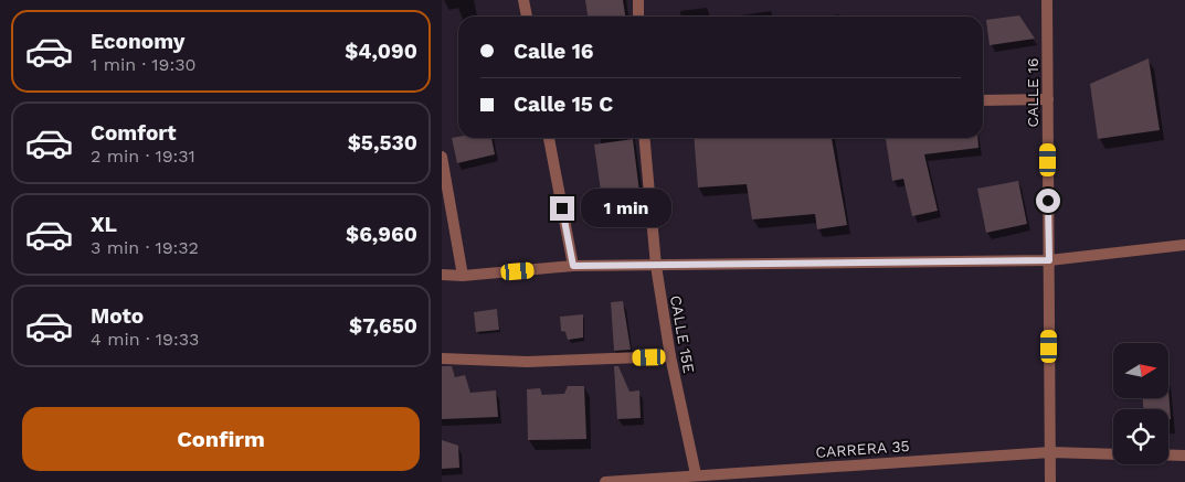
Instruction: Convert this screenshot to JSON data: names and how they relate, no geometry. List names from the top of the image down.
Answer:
{
  "streets": {
    "street": ["CALLE 16", "CALLE 15E", "CARRERA 35"]
  },
  "crossings": [
    ["CALLE 16", "CARRERA 35"],
    ["CALLE 15E", "CARRERA 35"]
  ],
  "north": "right",
  "page": {
    "list": [
      {
        "name": "Economy",
        "note": "1 min · 19:30",
        "value": "$4,090"
      },
      {
        "name": "Comfort",
        "note": "2 min · 19:31",
        "value": "$5,530"
      },
      {
        "name": "XL",
        "note": "3 min · 19:32",
        "value": "$6,960"
      },
      {
        "name": "Moto",
        "note": "4 min · 19:33",
        "value": "$7,650"
      }
    ],
    "banner": ["Calle 16", "Calle 15 C"],
    "bubble": "1 min",
    "buttons": "Confirm"
  }
}
